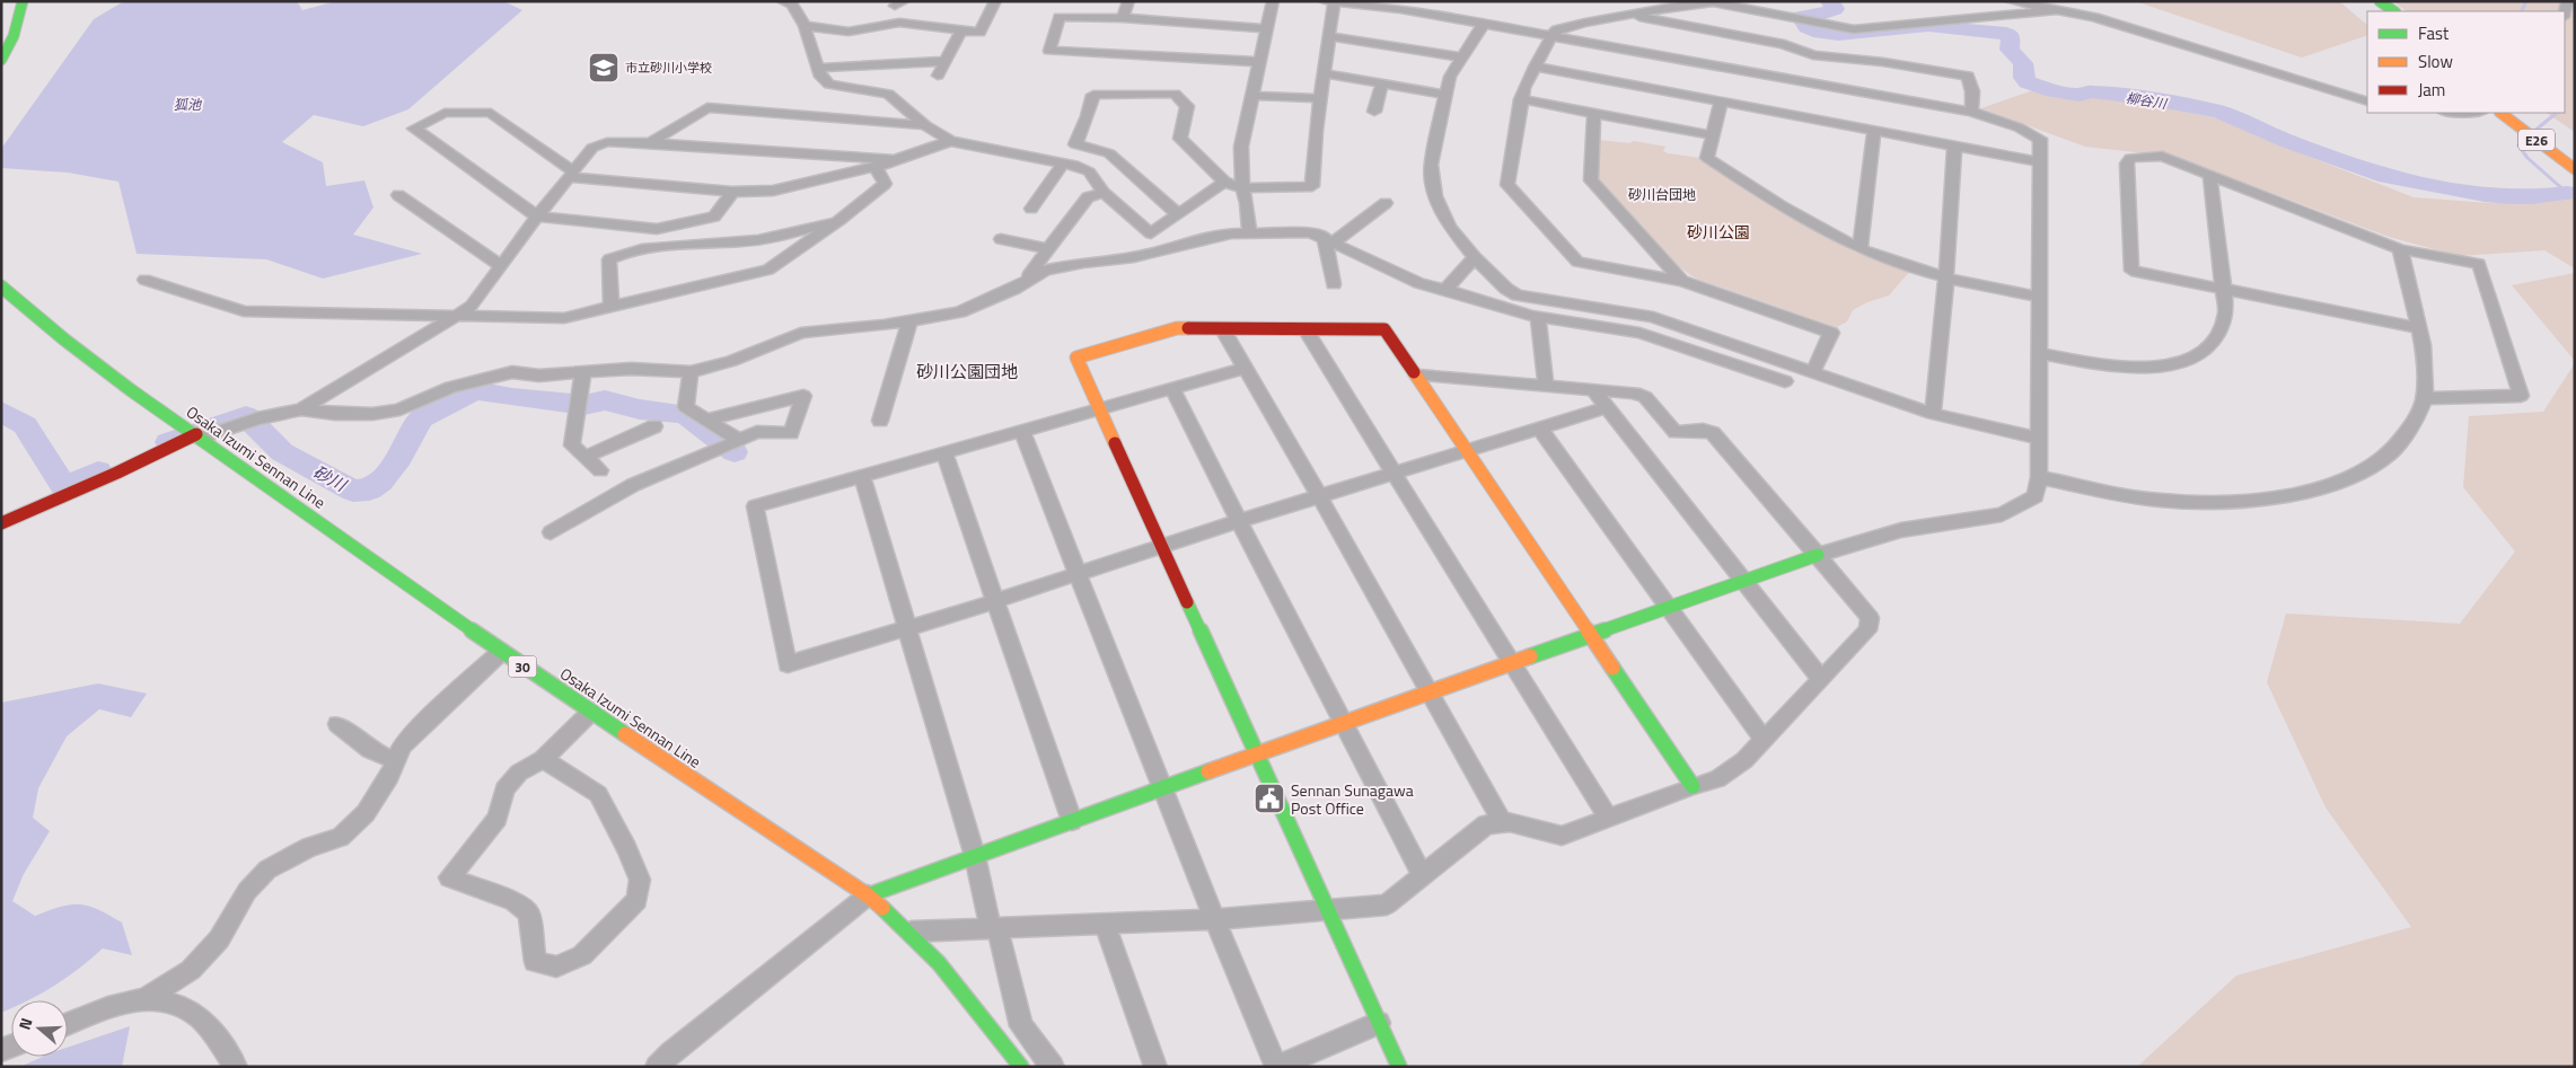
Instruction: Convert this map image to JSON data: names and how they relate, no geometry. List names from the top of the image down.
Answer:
{
  "streets": {
    "main road": ["E26", "Osaka Izumi Sennan Line", "30"]
  },
  "districts": ["砂川台団地", "砂川公園団地"],
  "water": ["柳谷川", "狐池", "砂川"],
  "parks": ["砂川公園"],
  "places": {
    "school or university": ["市立砂川小学校"],
    "public building": ["Sennan Sunagawa Post Office"]
  },
  "legend": ["Fast", "Slow", "Jam"],
  "north": "left"
}
